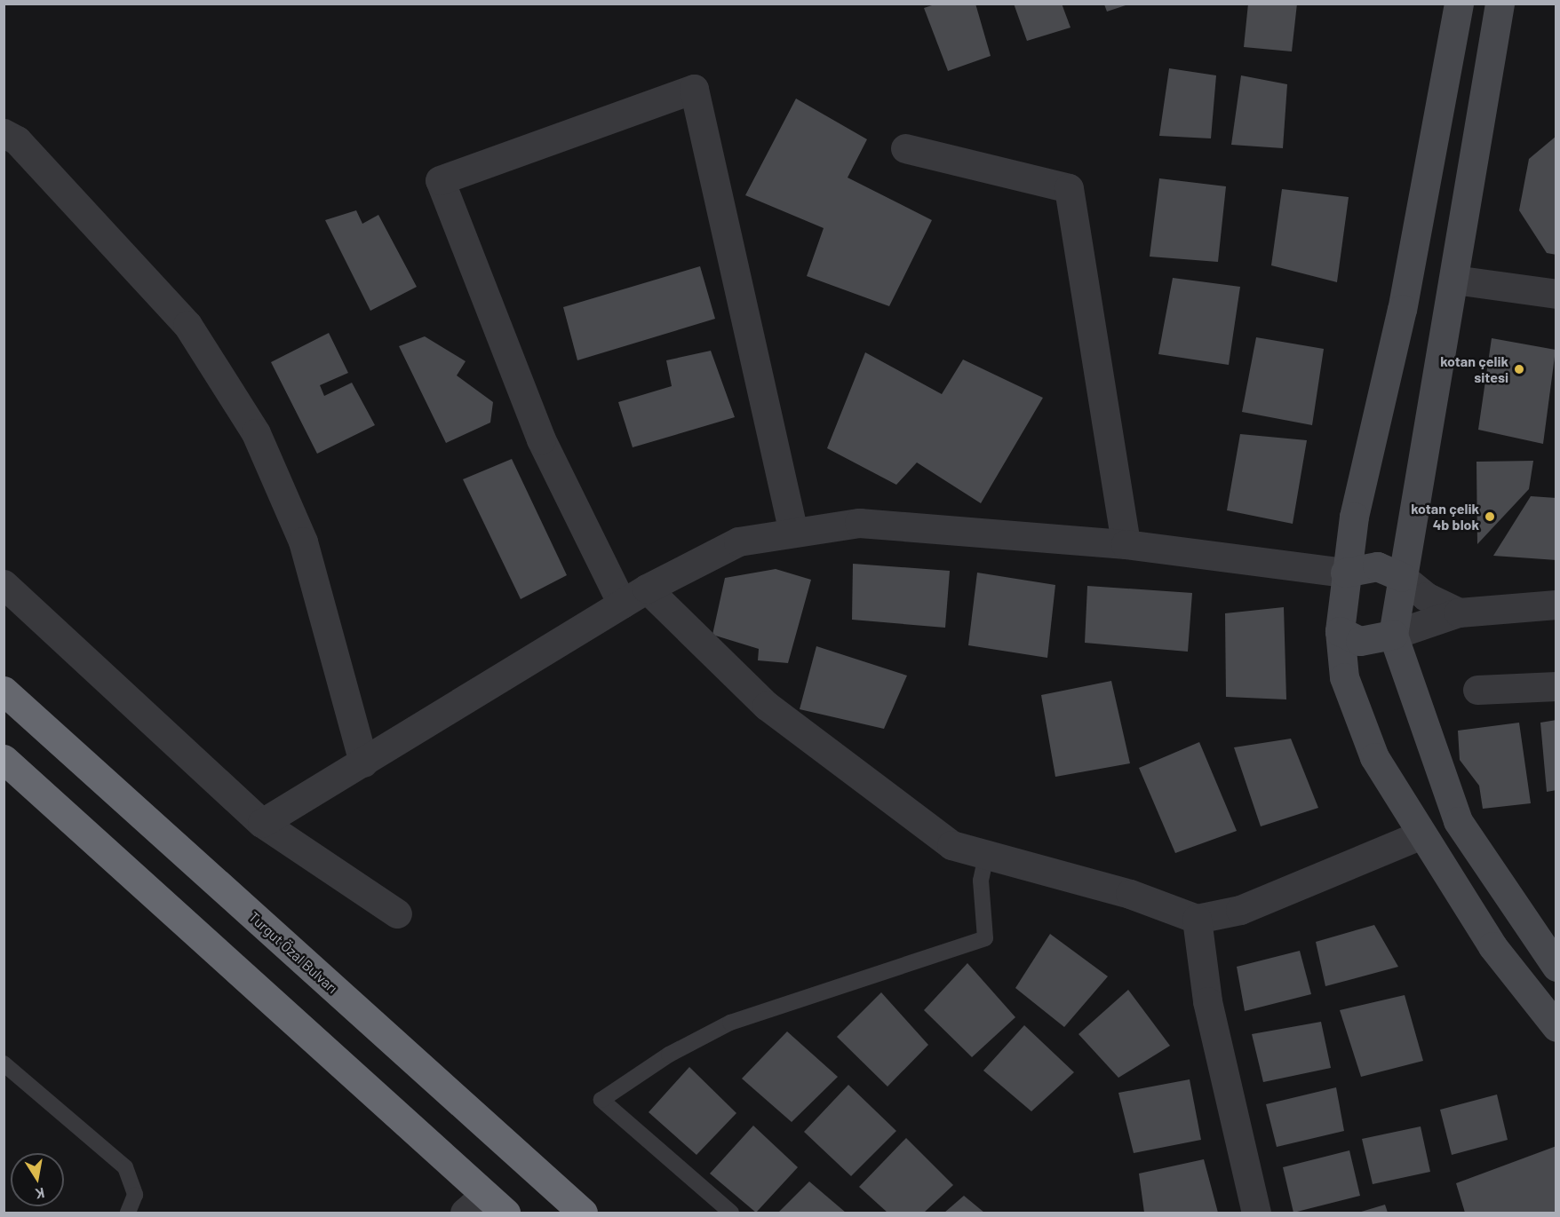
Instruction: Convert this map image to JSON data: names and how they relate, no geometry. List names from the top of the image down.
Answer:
{
  "streets": {
    "highway": ["Turgut Özal Bulvarı"]
  },
  "places": ["kotan çelik sitesi", "kotan çelik 4b blok"],
  "north": "bottom"
}
